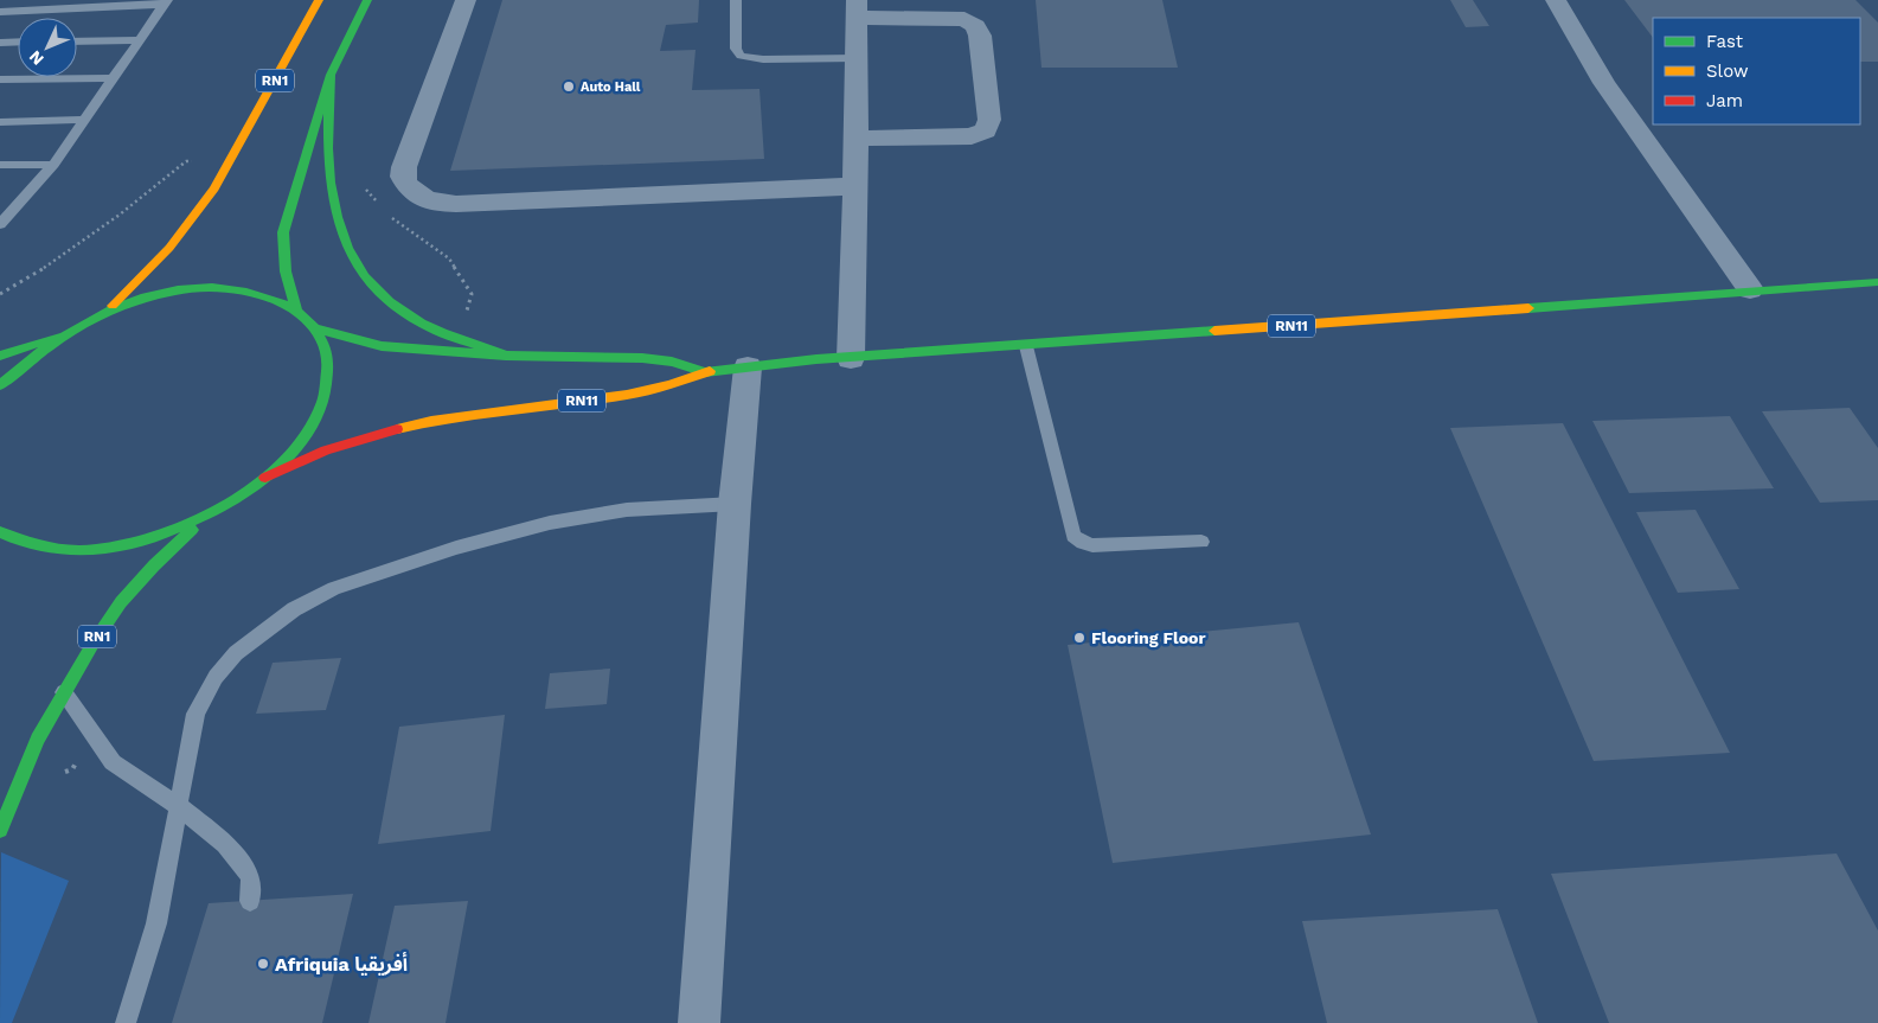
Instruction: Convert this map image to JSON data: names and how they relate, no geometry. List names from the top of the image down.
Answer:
{
  "streets": {
    "main road": ["RN1", "RN11"]
  },
  "crossings": [
    ["RN1", "RN11"]
  ],
  "places": ["Auto Hall", "Flooring Floor", "Afriquia أفريقيا"],
  "legend": ["Fast", "Slow", "Jam"],
  "north": "bottom left"
}
